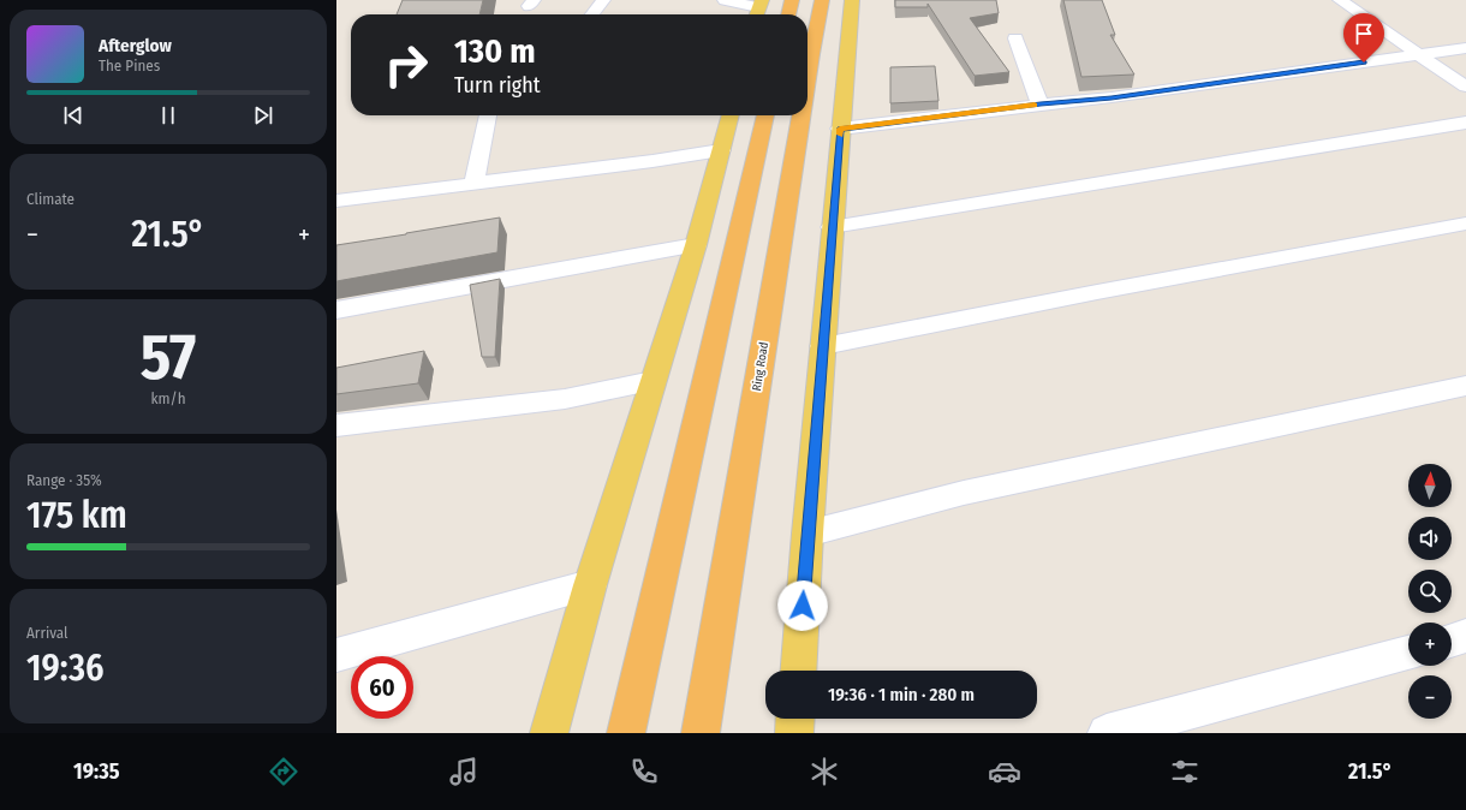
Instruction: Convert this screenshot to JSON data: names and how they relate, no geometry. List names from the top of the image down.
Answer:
{
  "streets": {
    "highway": ["Ring Road"]
  },
  "north": "top",
  "page": {
    "turn": ["130 m", "Turn right"],
    "song": ["Afterglow", "The Pines"],
    "tile": [
      "Climate",
      ["57", "km/h"],
      ["Range · 35%", "175 km"],
      ["Arrival", "19:36"]
    ],
    "heat": ["−", "21.5°", "+"],
    "map_buttons": ["+", "−"],
    "limit": "60",
    "trip": "19:36 · 1 min · 280 m",
    "tabs": ["19:35", "21.5°"]
  }
}
